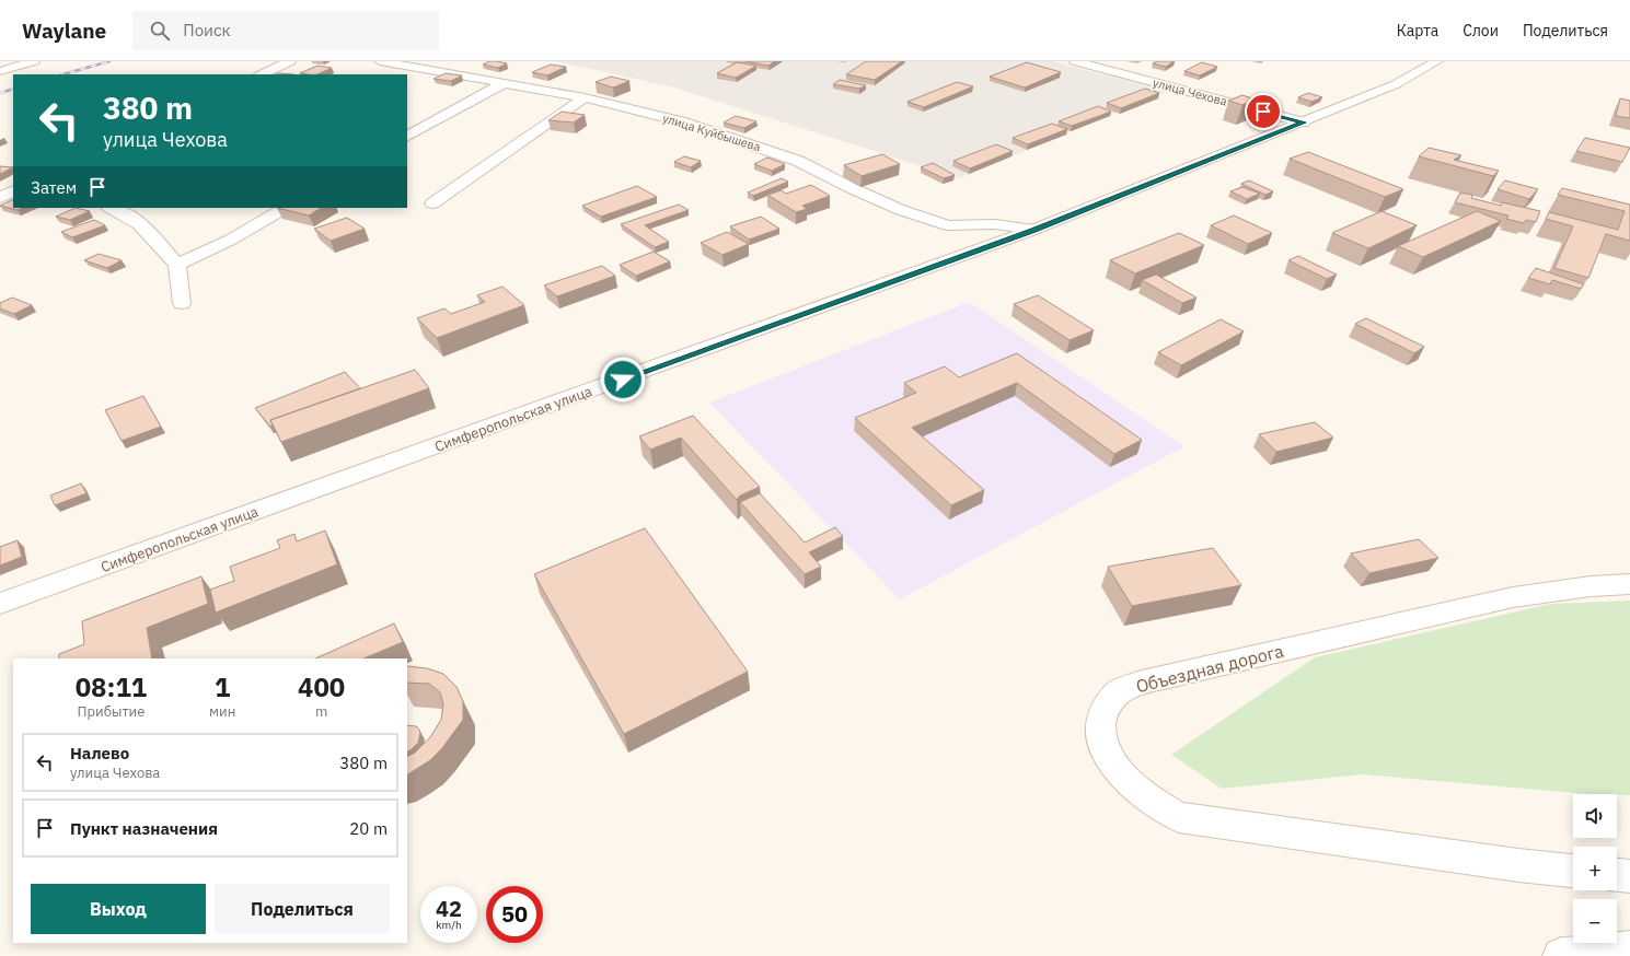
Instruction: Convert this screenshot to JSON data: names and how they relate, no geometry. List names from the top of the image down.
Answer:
{
  "streets": {
    "main road": [
      "улица Чехова",
      "улица Куйбышева",
      "Симферопольская улица",
      "Объездная дорога"
    ]
  },
  "crossings": [
    ["улица Чехова", "Симферопольская улица"],
    ["улица Куйбышева", "Симферопольская улица"]
  ],
  "page": {
    "header": "Waylane",
    "search": "Поиск",
    "nav": ["Карта", "Слои", "Поделиться"],
    "turn": ["380 m", "улица Чехова"],
    "then": "Затем",
    "eta": [
      "08:11",
      "Прибытие",
      "1",
      "мин",
      "400",
      "m"
    ],
    "list": [
      {
        "name": "Налево",
        "note": "улица Чехова",
        "value": "380 m"
      },
      {
        "name": "Пункт назначения",
        "value": "20 m"
      }
    ],
    "map_buttons": ["+", "−"],
    "buttons": ["Выход", "Поделиться"],
    "speed": "42 km/h",
    "limit": "50"
  }
}
